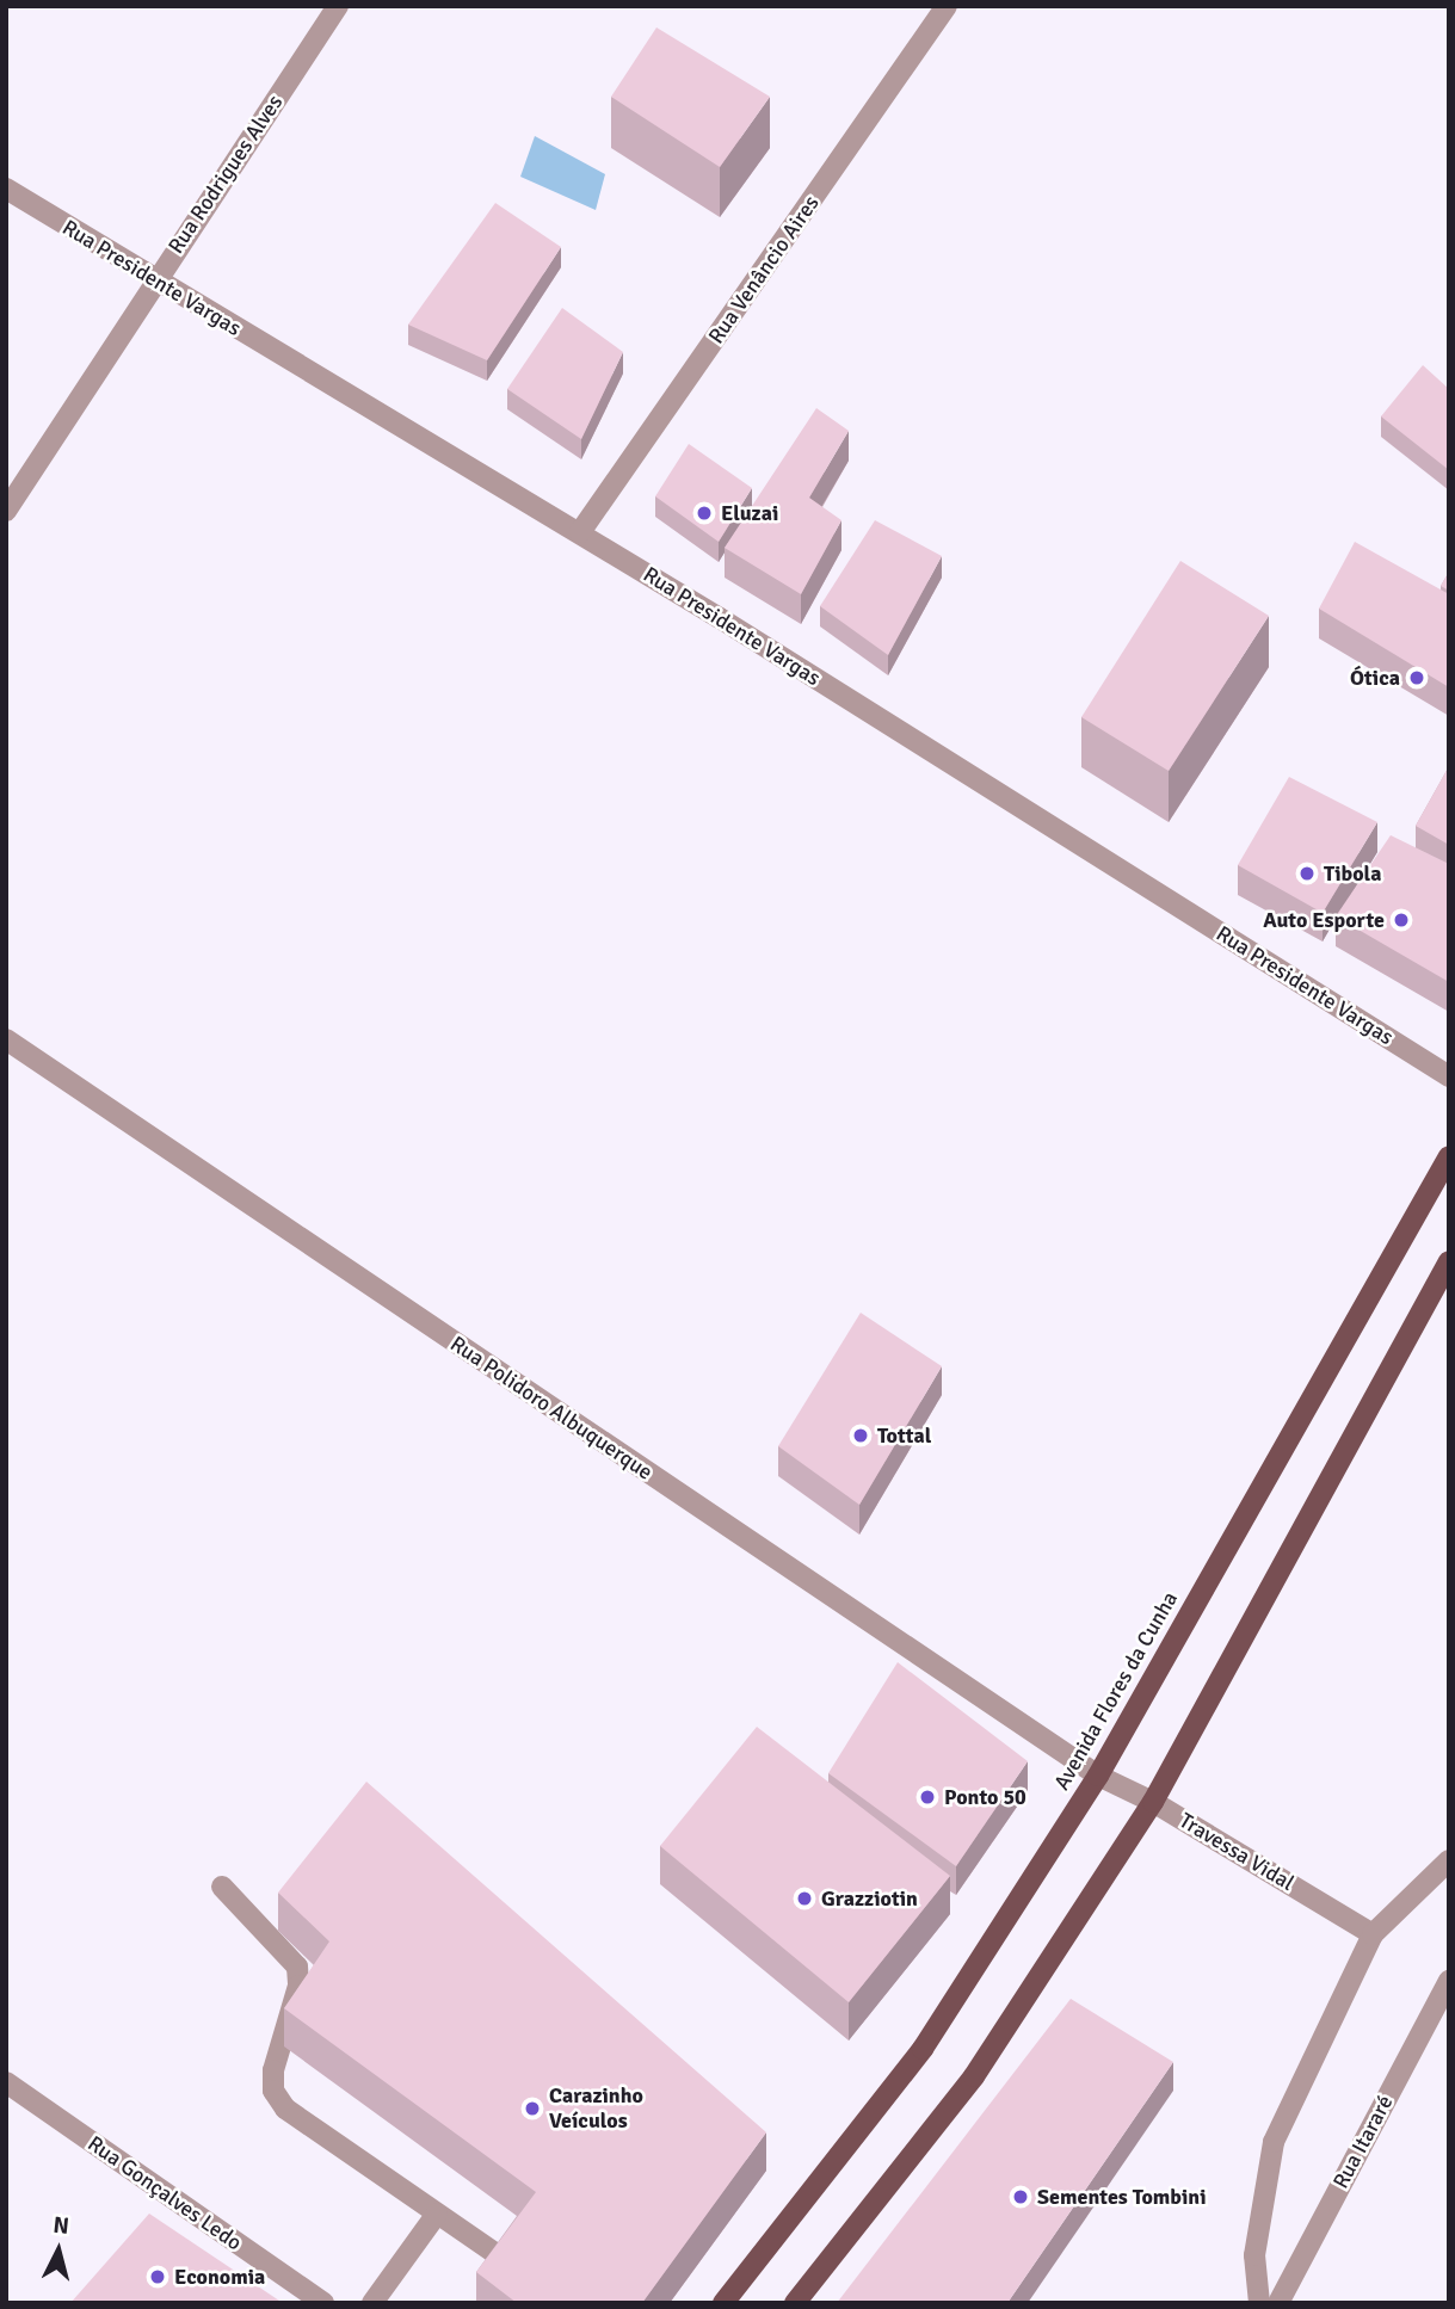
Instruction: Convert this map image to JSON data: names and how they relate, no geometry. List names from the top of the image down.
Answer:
{
  "streets": {
    "main road": ["Avenida Flores da Cunha"],
    "street": [
      "Rua Rodrigues Alves",
      "Rua Venâncio Aires",
      "Rua Presidente Vargas",
      "Rua Polidoro Albuquerque",
      "Travessa Vidal",
      "Rua Itararé",
      "Rua Gonçalves Ledo"
    ]
  },
  "crossings": [
    ["Rua Rodrigues Alves", "Rua Presidente Vargas"],
    ["Rua Venâncio Aires", "Rua Presidente Vargas"],
    ["Rua Polidoro Albuquerque", "Avenida Flores da Cunha"],
    ["Rua Polidoro Albuquerque", "Travessa Vidal"],
    ["Avenida Flores da Cunha", "Travessa Vidal"]
  ],
  "places": [
    "Eluzai",
    "Ótica",
    "Tibola",
    "Auto Esporte",
    "Tottal",
    "Ponto 50",
    "Grazziotin",
    "Carazinho Veículos",
    "Sementes Tombini",
    "Economia"
  ],
  "north": "top"
}
